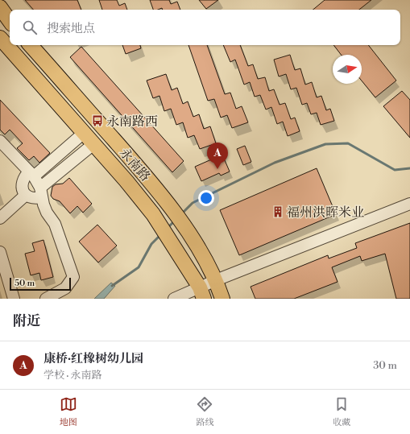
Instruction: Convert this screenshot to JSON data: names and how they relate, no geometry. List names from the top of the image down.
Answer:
{
  "streets": {
    "main road": ["永南路"]
  },
  "places": {
    "bus stop": ["永南路西"],
    "building": ["福州洪晖米业"]
  },
  "scale_bar": "50 m",
  "north": "right",
  "page": {
    "search": "搜索地点",
    "pins": "A",
    "scale": "50 m",
    "heading": "附近",
    "list": [
      {
        "mark": "A",
        "name": "康桥·红橡树幼儿园",
        "note": "学校 · 永南路",
        "value": "30 m"
      }
    ],
    "nav": ["地图", "路线", "收藏"]
  }
}
